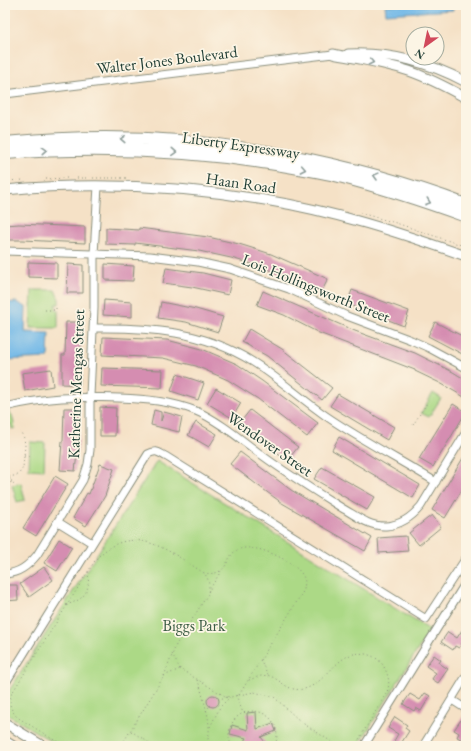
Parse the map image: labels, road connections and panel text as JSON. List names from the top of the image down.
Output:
{
  "streets": {
    "highway": ["Liberty Expressway"],
    "street": [
      "Walter Jones Boulevard",
      "Haan Road",
      "Lois Hollingsworth Street",
      "Katherine Mengas Street",
      "Wendover Street"
    ]
  },
  "crossings": [
    ["Haan Road", "Katherine Mengas Street"],
    ["Lois Hollingsworth Street", "Katherine Mengas Street"],
    ["Katherine Mengas Street", "Wendover Street"]
  ],
  "parks": ["Biggs Park"],
  "north": "bottom left"
}
